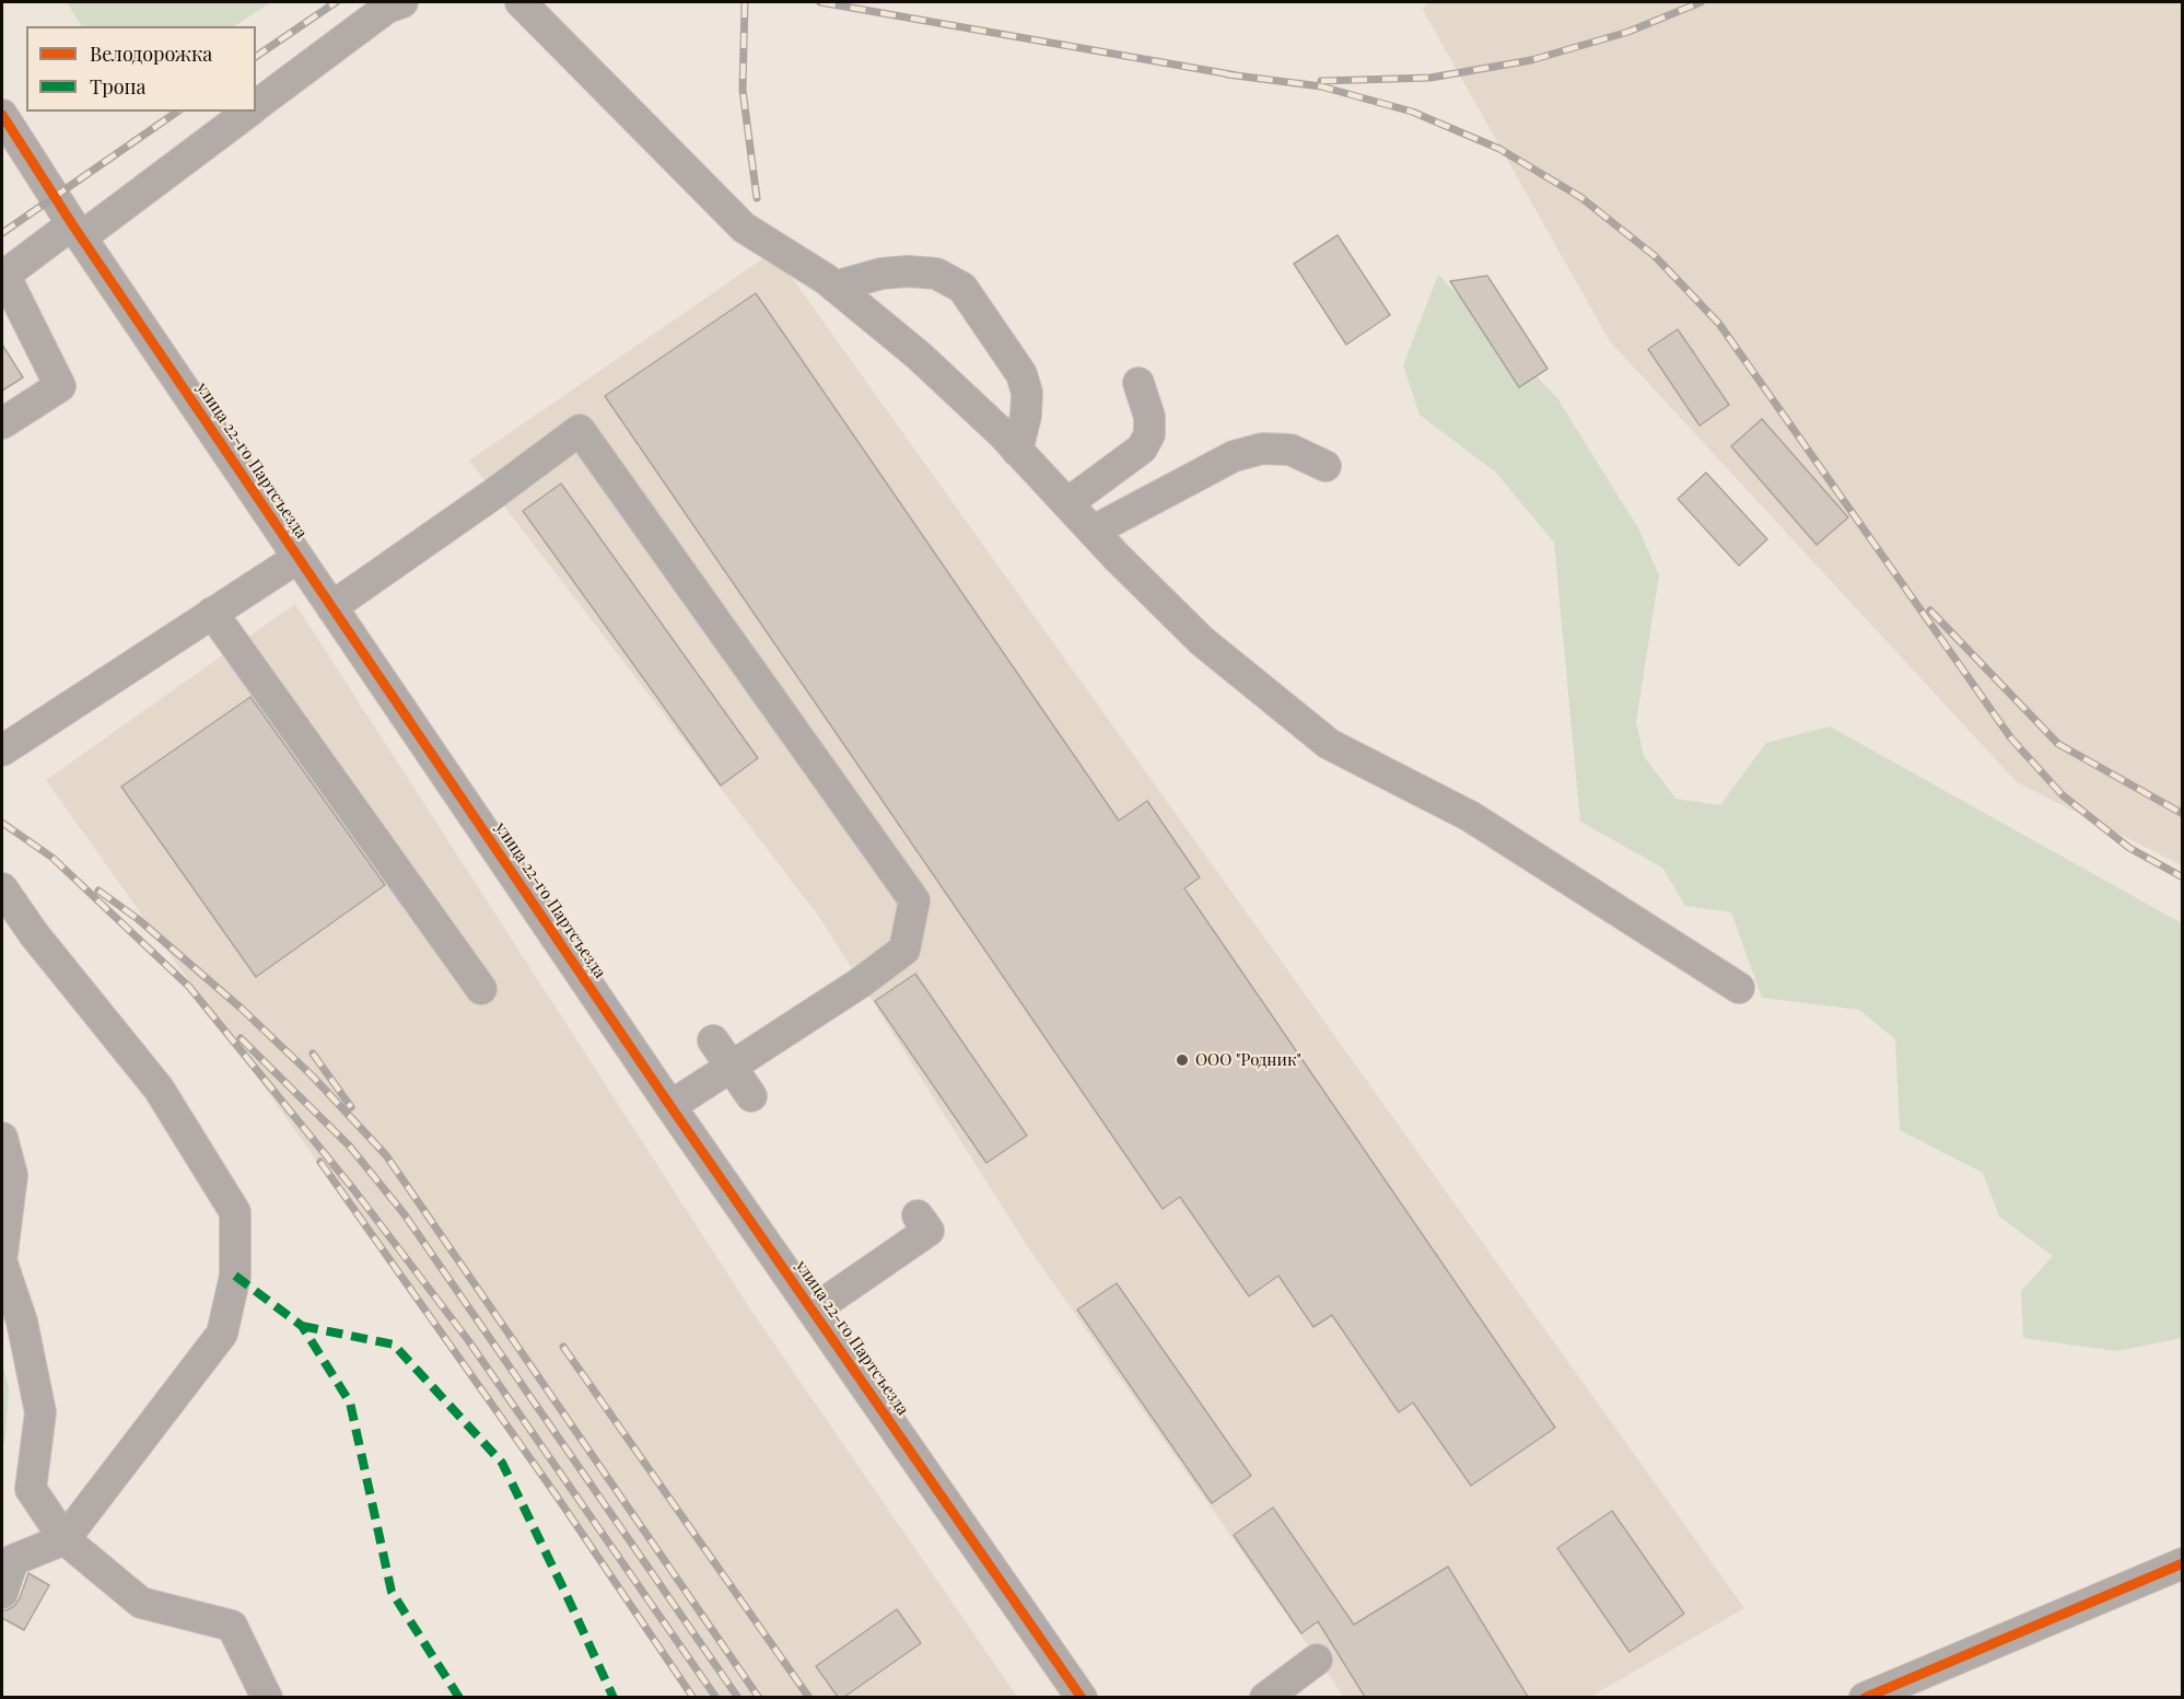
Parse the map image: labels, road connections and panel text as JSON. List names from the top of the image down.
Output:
{
  "streets": {
    "street": ["улица 22-го Партсъезда"]
  },
  "places": ["ООО \"Родник\""],
  "legend": ["Велодорожка", "Тропа"]
}
